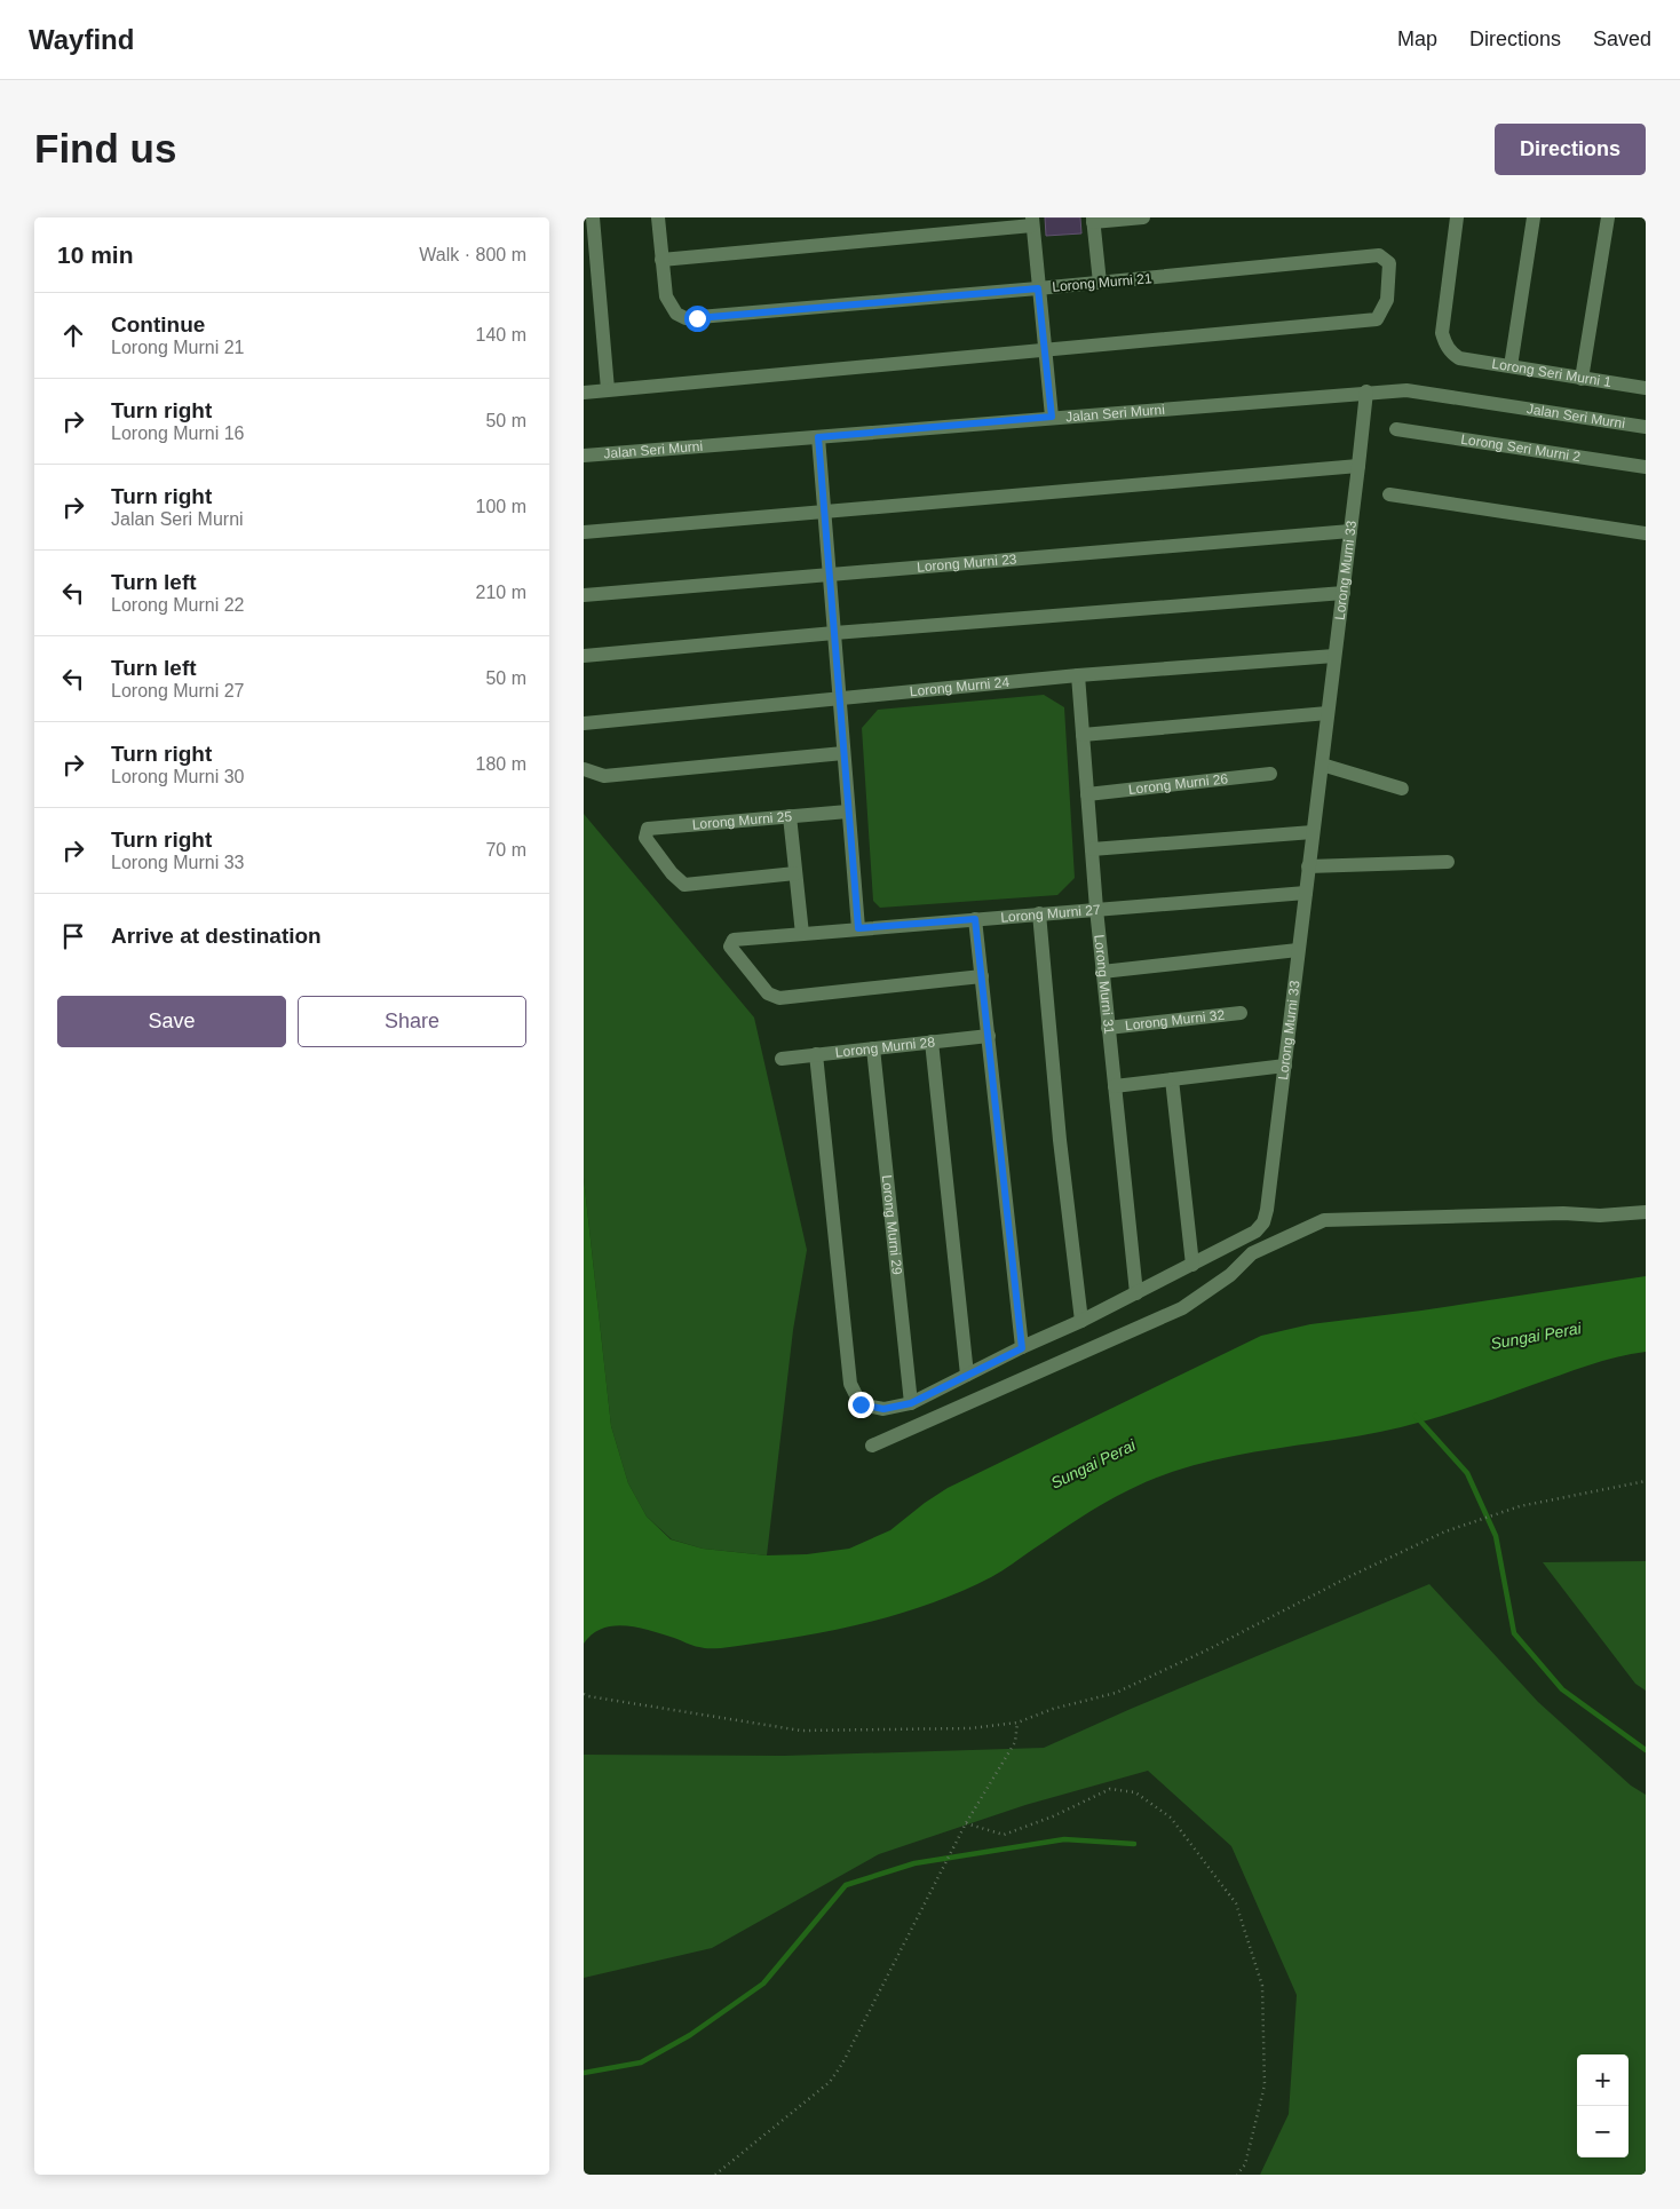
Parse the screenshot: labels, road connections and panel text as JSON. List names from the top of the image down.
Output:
{
  "streets": {
    "street": [
      "Lorong Murni 21",
      "Lorong Seri Murni 1",
      "Jalan Seri Murni",
      "Lorong Seri Murni 2",
      "Lorong Murni 23",
      "Lorong Murni 33",
      "Lorong Murni 24",
      "Lorong Murni 26",
      "Lorong Murni 25",
      "Lorong Murni 27",
      "Lorong Murni 31",
      "Lorong Murni 32",
      "Lorong Murni 28",
      "Lorong Murni 29"
    ]
  },
  "crossings": [
    ["Jalan Seri Murni", "Lorong Murni 33"],
    ["Lorong Murni 23", "Lorong Murni 33"],
    ["Lorong Murni 33", "Lorong Murni 24"],
    ["Lorong Murni 33", "Lorong Murni 27"],
    ["Lorong Murni 33", "Lorong Murni 31"],
    ["Lorong Murni 33", "Lorong Murni 28"],
    ["Lorong Murni 33", "Lorong Murni 29"],
    ["Lorong Murni 24", "Lorong Murni 31"],
    ["Lorong Murni 26", "Lorong Murni 31"],
    ["Lorong Murni 27", "Lorong Murni 31"],
    ["Lorong Murni 31", "Lorong Murni 32"],
    ["Lorong Murni 28", "Lorong Murni 29"]
  ],
  "water": ["Sungai Perai"],
  "page": {
    "header": "Wayfind",
    "nav": ["Map", "Directions", "Saved"],
    "buttons": [
      "Directions",
      ["Save", "Share"]
    ],
    "title": "Find us",
    "heading": ["10 min", "Walk · 800 m"],
    "list": [
      ["Continue", "Lorong Murni 21", "140 m"],
      ["Turn right", "Lorong Murni 16", "50 m"],
      ["Turn right", "Jalan Seri Murni", "100 m"],
      ["Turn left", "Lorong Murni 22", "210 m"],
      ["Turn left", "Lorong Murni 27", "50 m"],
      ["Turn right", "Lorong Murni 30", "180 m"],
      ["Turn right", "Lorong Murni 33", "70 m"],
      "Arrive at destination"
    ],
    "map_buttons": ["+", "−"]
  }
}
